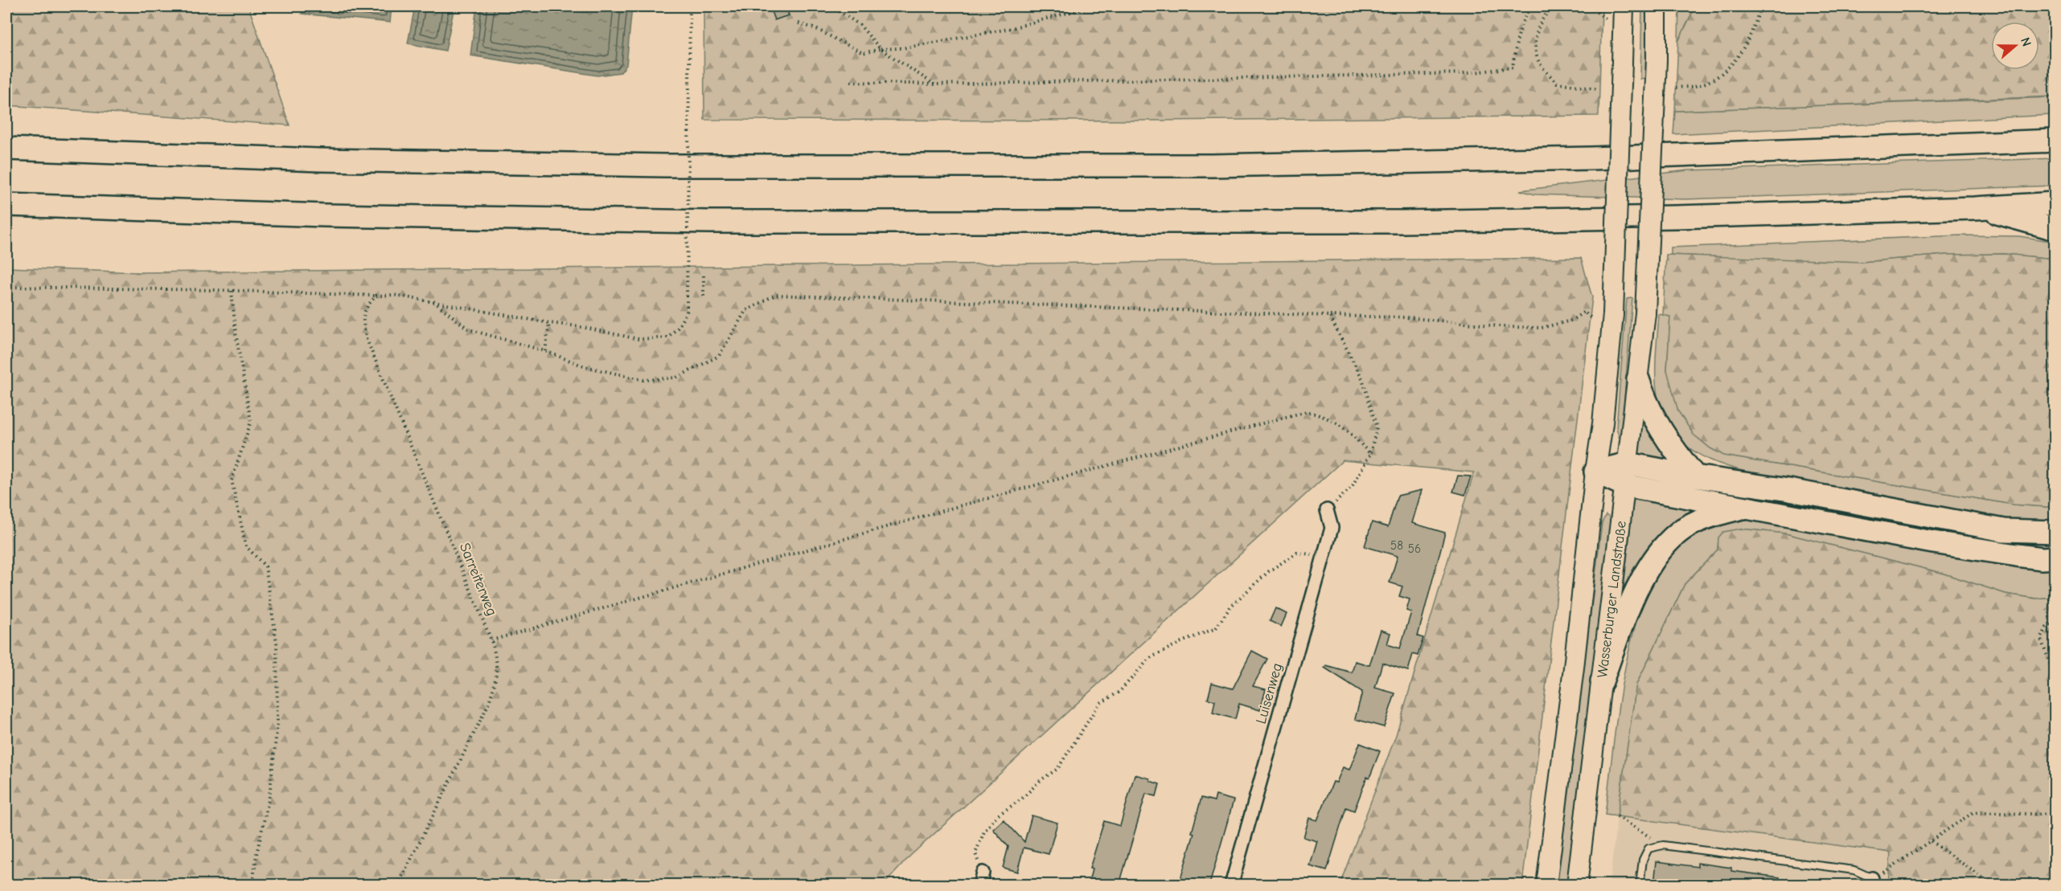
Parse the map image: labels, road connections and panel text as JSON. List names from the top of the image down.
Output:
{
  "streets": {
    "main road": ["Wasserburger Landstraße"],
    "street": ["Luisenweg"],
    "path": ["Sarreiterweg"]
  },
  "house_numbers": ["58", "56"],
  "north": "right"
}
